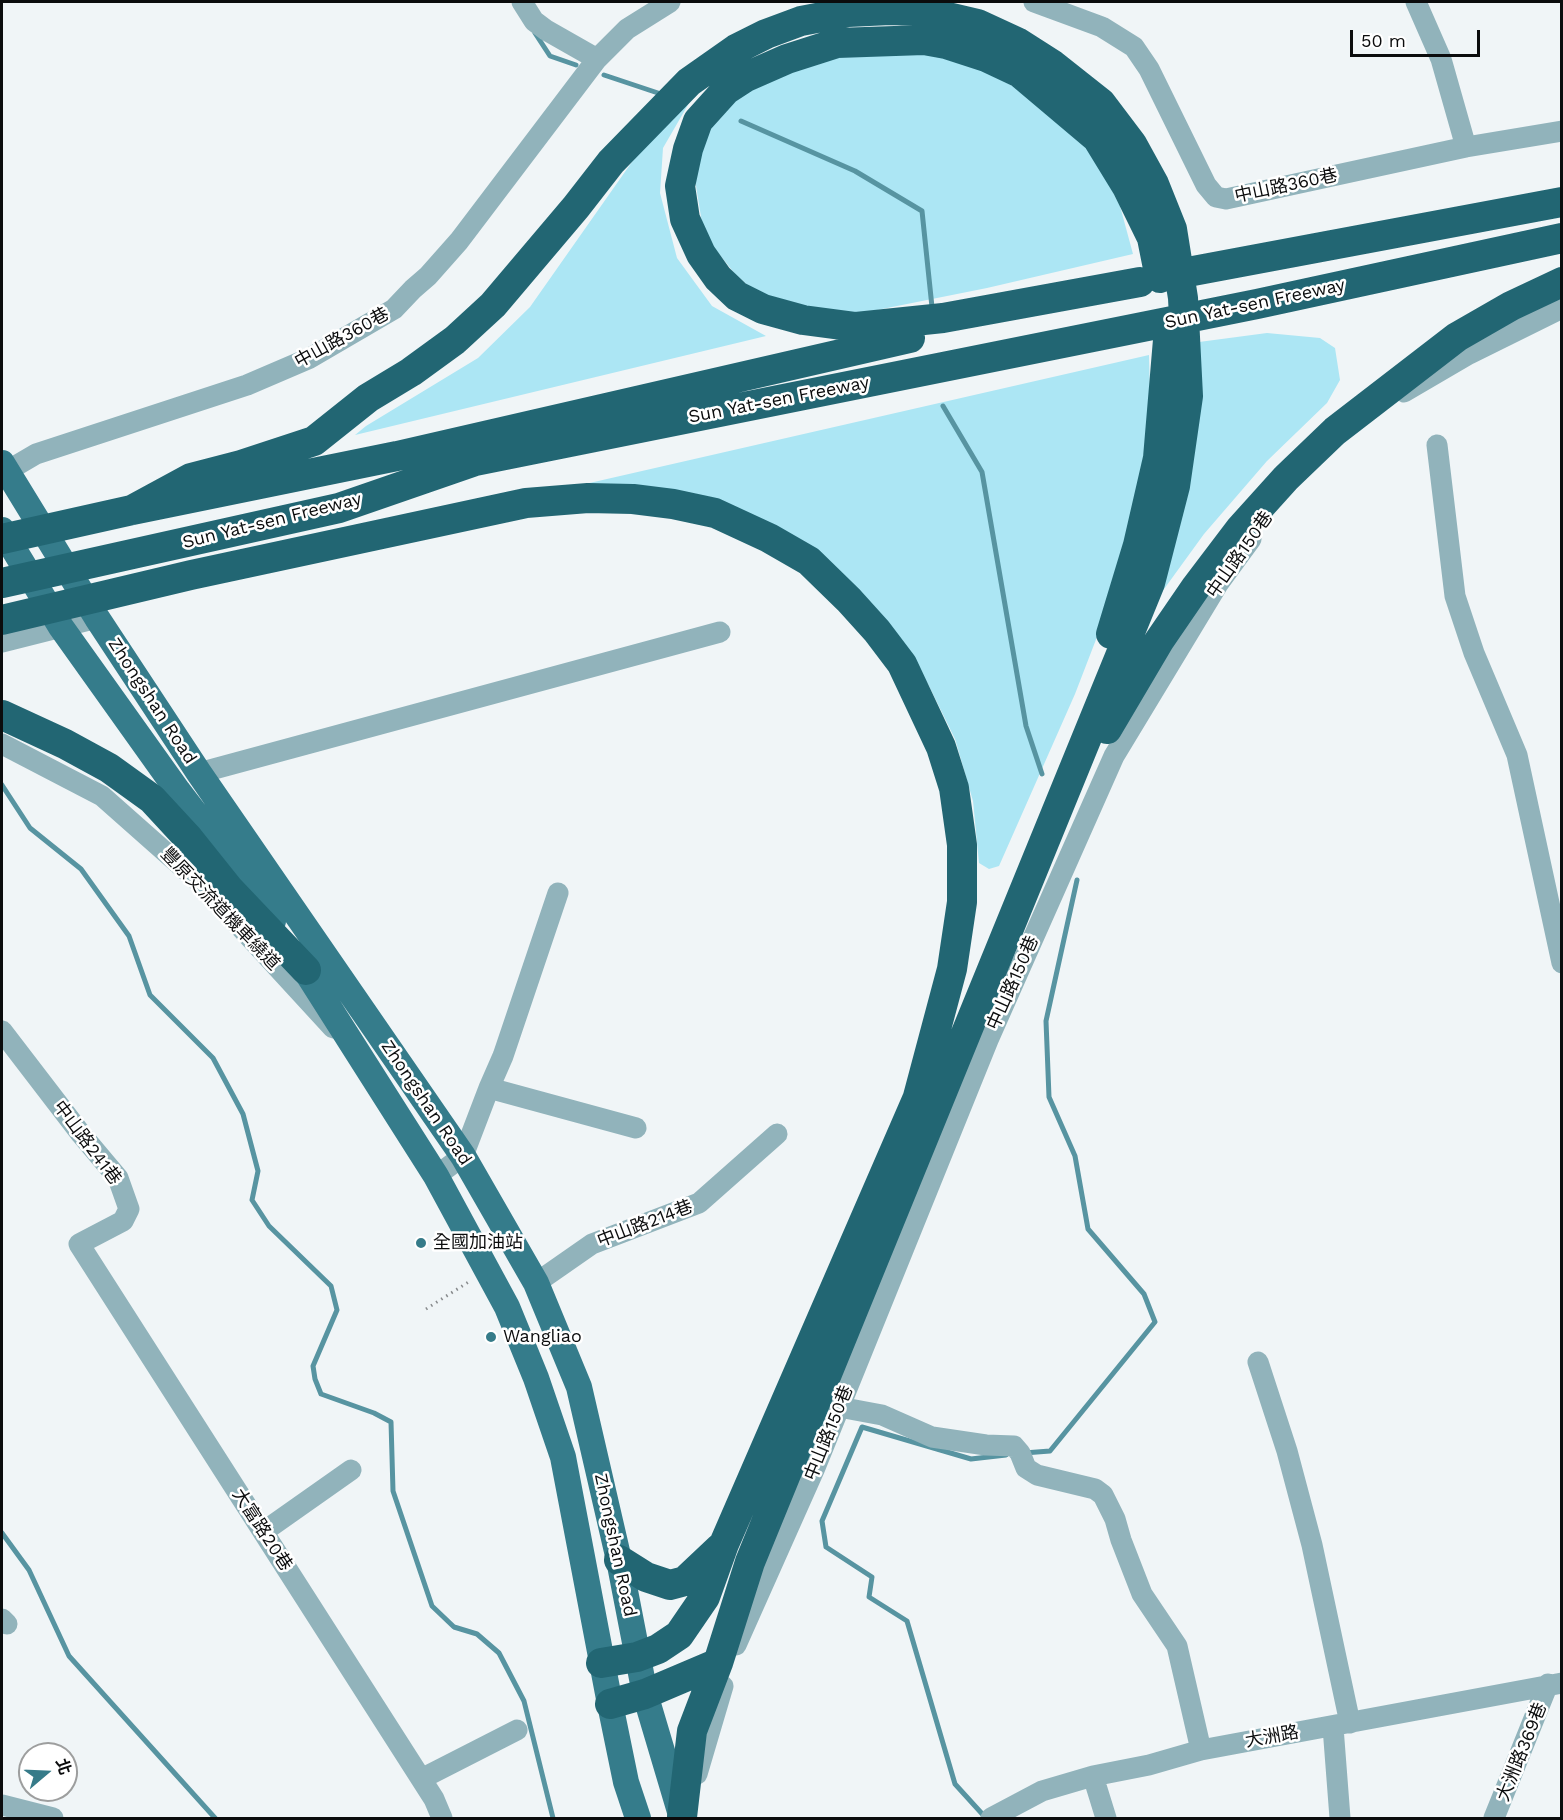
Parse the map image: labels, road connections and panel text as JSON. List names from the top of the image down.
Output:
{
  "streets": {
    "highway": ["Sun Yat-sen Freeway"],
    "main road": ["Zhongshan Road"],
    "street": [
      "中山路360巷",
      "中山路150巷",
      "豐原交流道機車繞道",
      "中山路241巷",
      "中山路214巷",
      "大富路20巷",
      "大洲路",
      "大洲路369巷"
    ]
  },
  "crossings": [
    ["中山路360巷", "Zhongshan Road"],
    ["中山路150巷", "Zhongshan Road"],
    ["Zhongshan Road", "豐原交流道機車繞道"],
    ["Zhongshan Road", "中山路214巷"],
    ["中山路241巷", "大富路20巷"],
    ["大洲路", "大洲路369巷"]
  ],
  "places": ["全國加油站", "Wangliao"],
  "scale_bar": "50 m",
  "north": "right"
}
